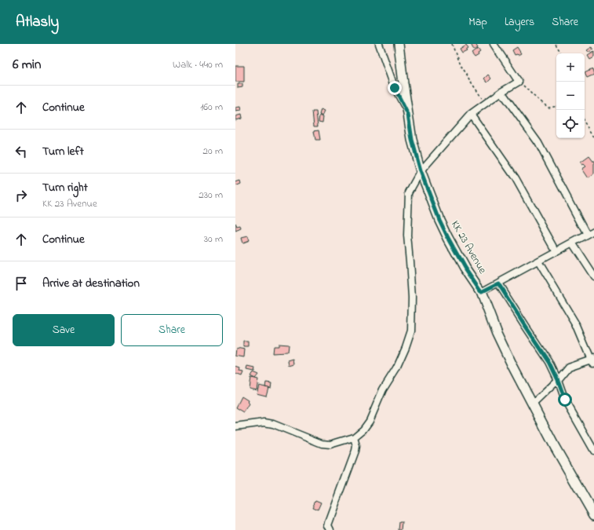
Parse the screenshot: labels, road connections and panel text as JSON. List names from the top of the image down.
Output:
{
  "streets": {
    "main road": ["KK 23 Avenue"]
  },
  "page": {
    "header": "Atlasly",
    "nav": ["Map", "Layers", "Share"],
    "heading": ["6 min", "Walk · 440 m"],
    "map_buttons": ["+", "−"],
    "list": [
      ["Continue", "160 m"],
      ["Turn left", "20 m"],
      ["Turn right", "KK 23 Avenue", "230 m"],
      ["Continue", "30 m"],
      "Arrive at destination"
    ],
    "buttons": ["Save", "Share"]
  }
}
